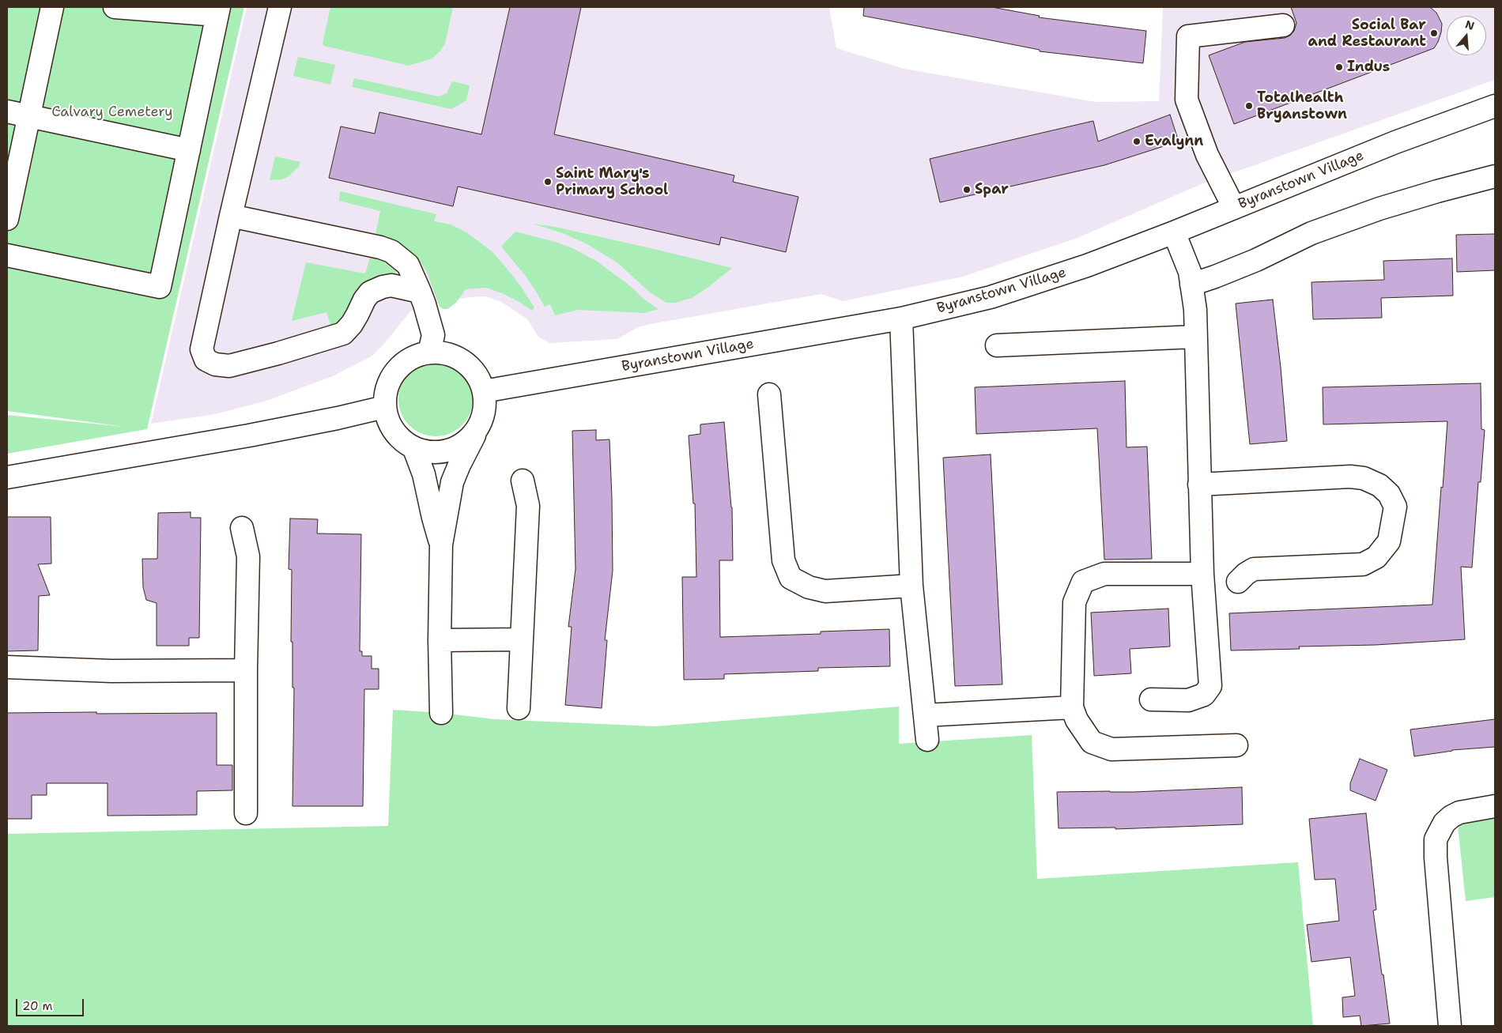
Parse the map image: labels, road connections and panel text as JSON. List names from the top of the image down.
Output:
{
  "streets": {
    "street": ["Byranstown Village"]
  },
  "parks": ["Calvary Cemetery"],
  "places": [
    "Social Bar and Restaurant",
    "Indus",
    "Totalhealth Bryanstown",
    "Evalynn",
    "Saint Mary's Primary School",
    "Spar"
  ],
  "scale_bar": "20 m",
  "north": "top"
}
